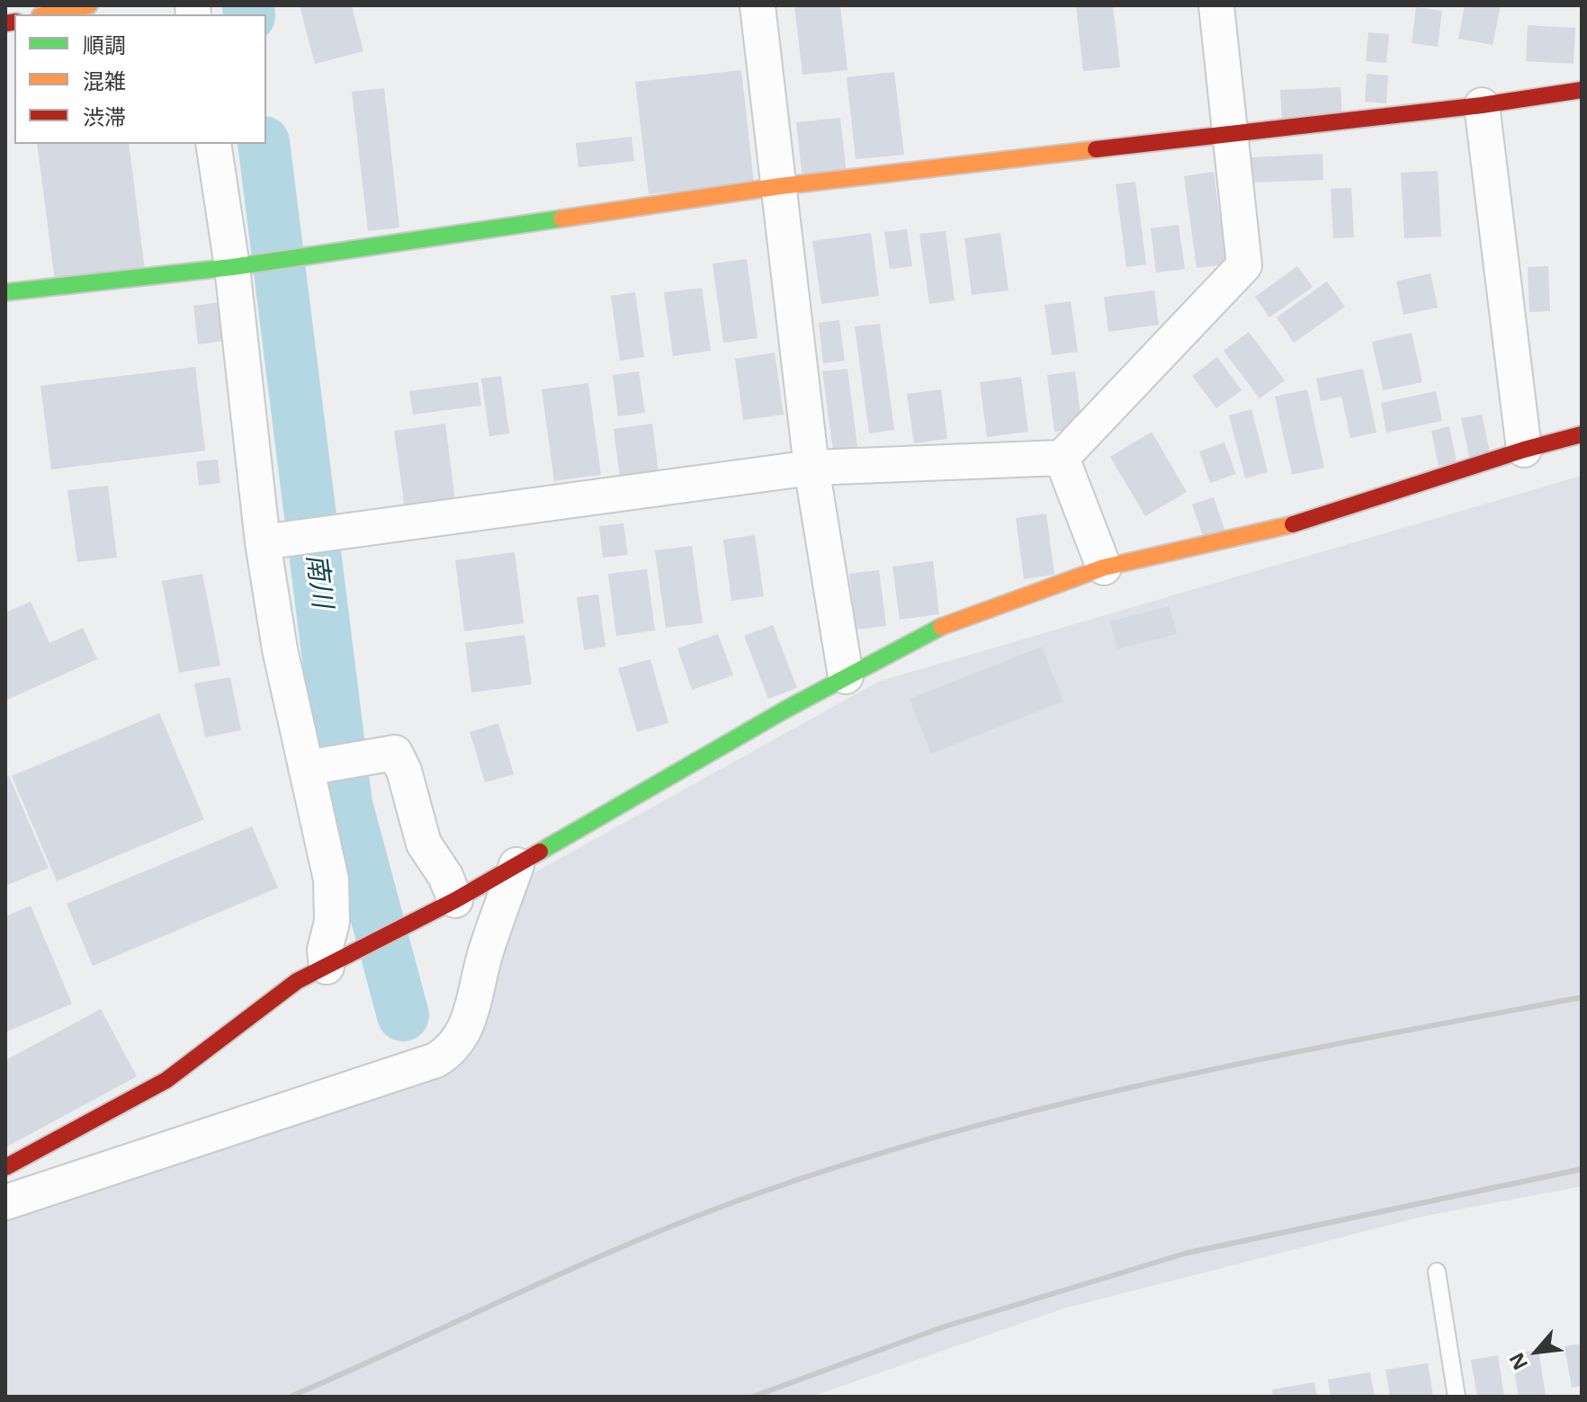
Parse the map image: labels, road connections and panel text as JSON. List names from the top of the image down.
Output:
{
  "water": ["南川"],
  "legend": ["順調", "混雑", "渋滞"],
  "north": "bottom left"
}
